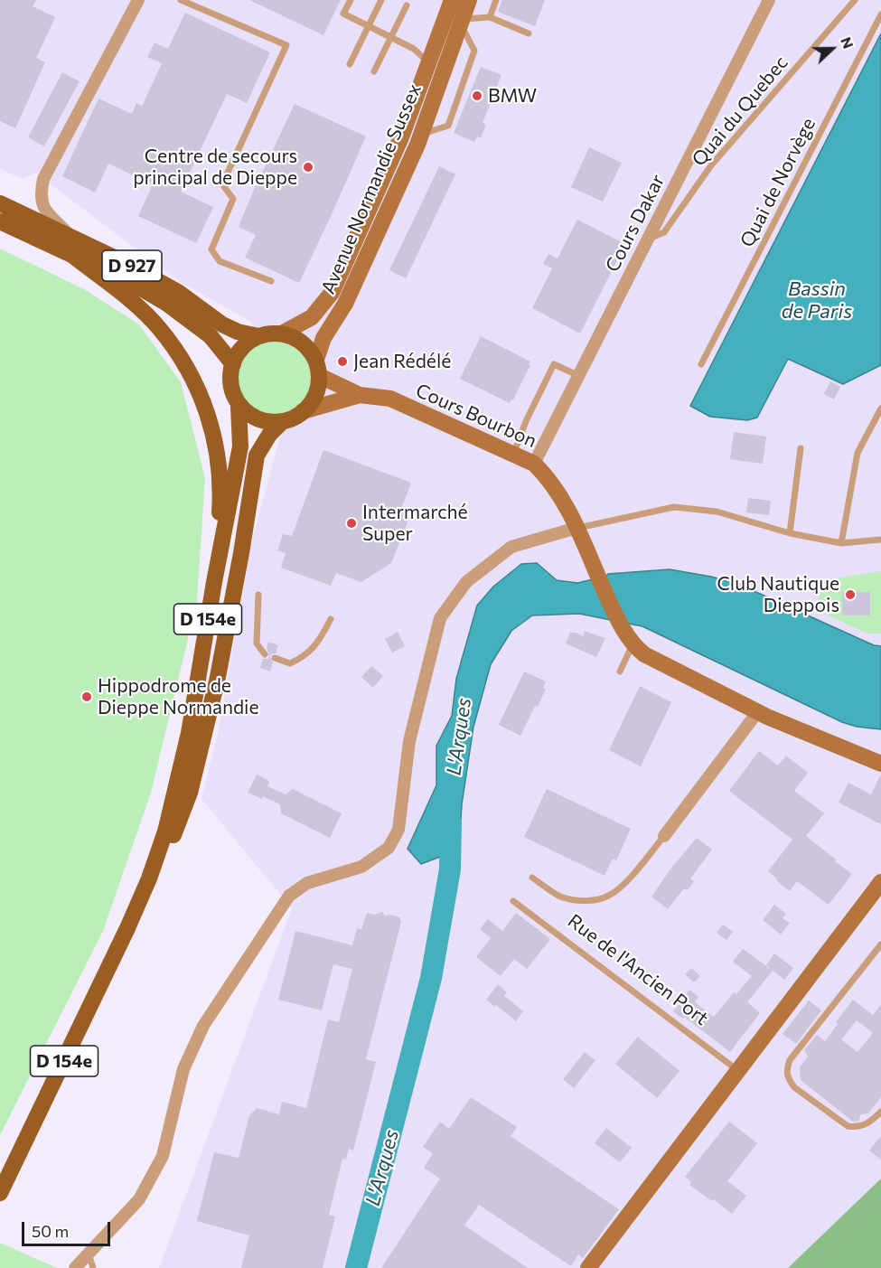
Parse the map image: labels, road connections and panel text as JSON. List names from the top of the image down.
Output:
{
  "streets": {
    "main road": [
      "Avenue Normandie Sussex",
      "D 927",
      "Cours Bourbon",
      "D 154e"
    ],
    "street": ["Cours Dakar"],
    "lane": ["Quai du Quebec", "Quai de Norvège", "Rue de l'Ancien Port"]
  },
  "crossings": [
    ["Quai du Quebec", "Cours Dakar"],
    ["Avenue Normandie Sussex", "D 927"],
    ["Avenue Normandie Sussex", "Cours Bourbon"],
    ["Avenue Normandie Sussex", "D 154e"],
    ["Cours Dakar", "Cours Bourbon"],
    ["D 927", "Cours Bourbon"],
    ["D 927", "D 154e"],
    ["Cours Bourbon", "D 154e"]
  ],
  "water": ["Bassin de Paris", "L'Arques"],
  "places": [
    "BMW",
    "Centre de secours principal de Dieppe",
    "Jean Rédélé",
    "Intermarché Super",
    "Club Nautique Dieppois",
    "Hippodrome de Dieppe Normandie"
  ],
  "scale_bar": "50 m",
  "north": "right"
}
